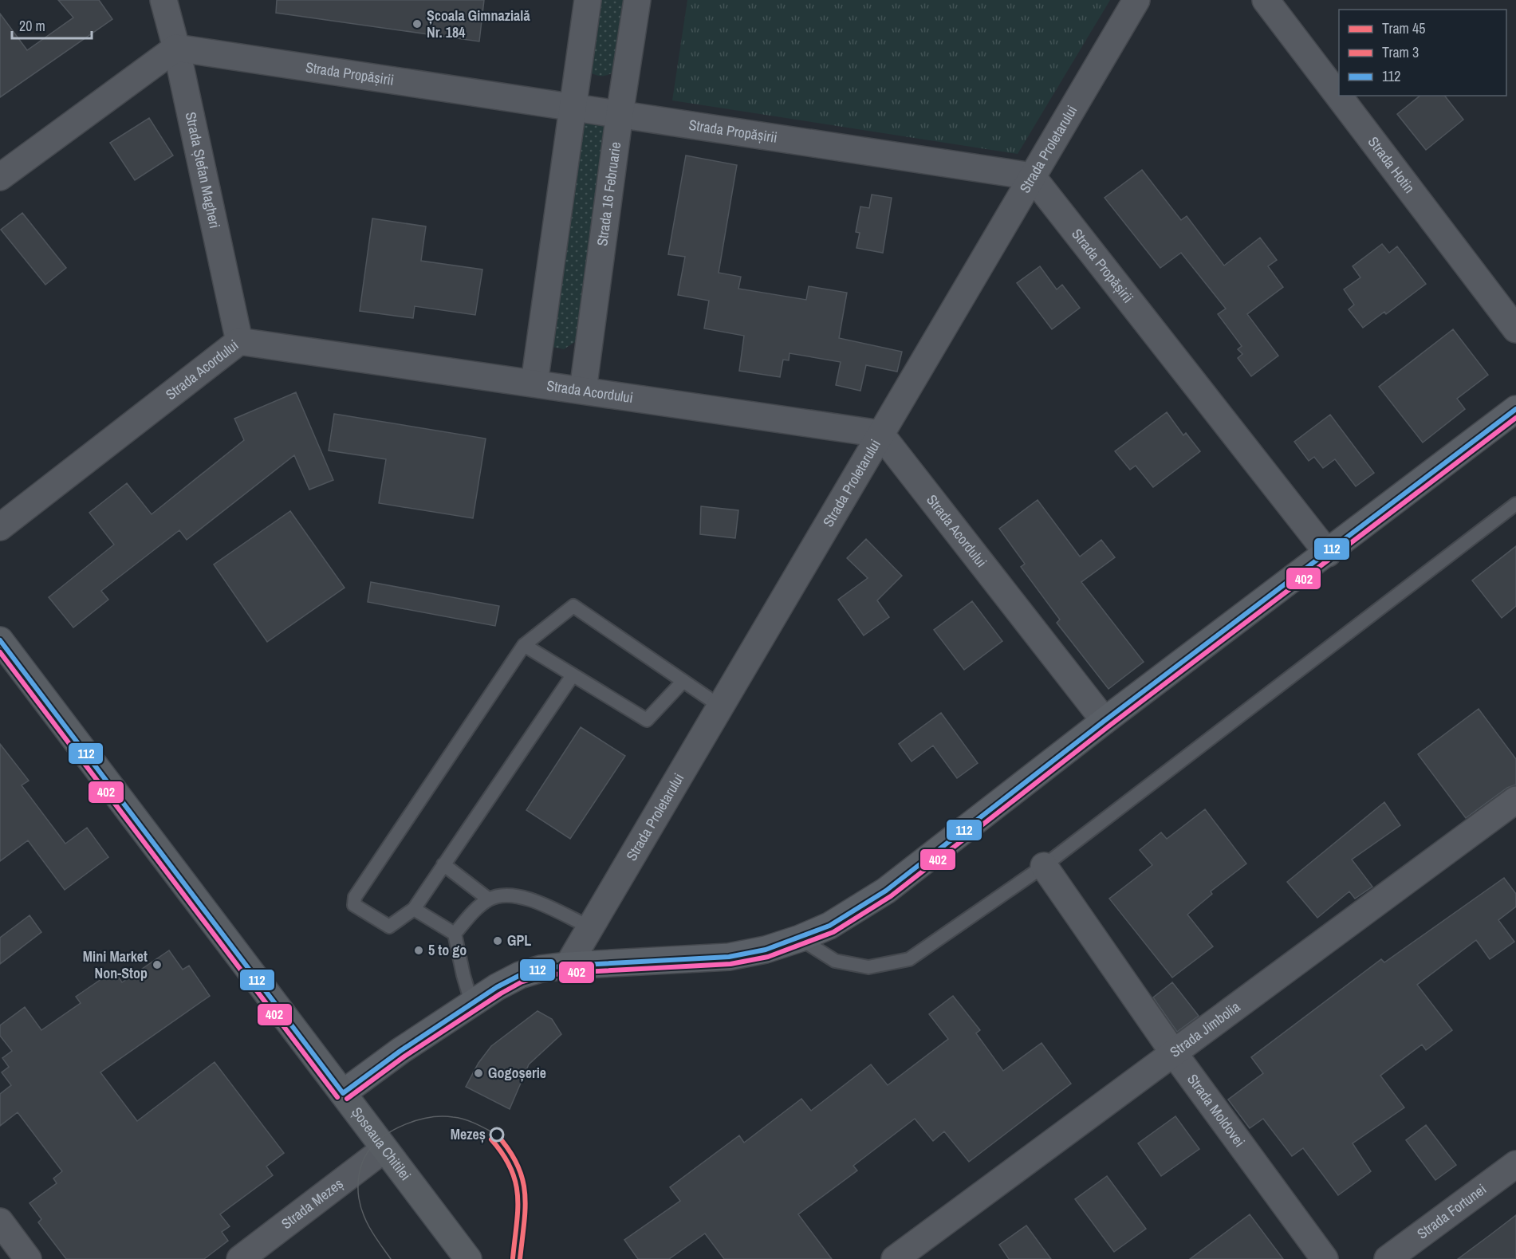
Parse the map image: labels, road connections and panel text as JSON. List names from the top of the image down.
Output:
{
  "streets": {
    "main road": ["Șoseaua Chitilei"],
    "street": [
      "Strada Propășirii",
      "Strada Proletarului",
      "Strada Hotin",
      "Strada Ștefan Magheri",
      "Strada 16 Februarie",
      "Strada Acordului",
      "Strada Jimbolia",
      "Strada Moldovei",
      "Strada Mezeș",
      "Strada Fortunei"
    ]
  },
  "crossings": [
    ["Strada Propășirii", "Strada Proletarului"],
    ["Strada Propășirii", "Strada Ștefan Magheri"],
    ["Strada Propășirii", "Strada 16 Februarie"],
    ["Strada Proletarului", "Strada Acordului"],
    ["Strada Ștefan Magheri", "Strada Acordului"],
    ["Strada 16 Februarie", "Strada Acordului"],
    ["Strada Jimbolia", "Strada Moldovei"],
    ["Șoseaua Chitilei", "Strada Mezeș"]
  ],
  "places": [
    "Școala Gimnazială Nr. 184",
    "GPL",
    "5 to go",
    "Mini Market Non-Stop",
    "Gogoșerie",
    "Mezeș"
  ],
  "lines": [
    "transit line 112",
    "transit line 402",
    "tram line 45",
    "tram line 3"
  ],
  "legend": ["Tram 45", "Tram 3", "112"],
  "scale_bar": "20 m"
}
